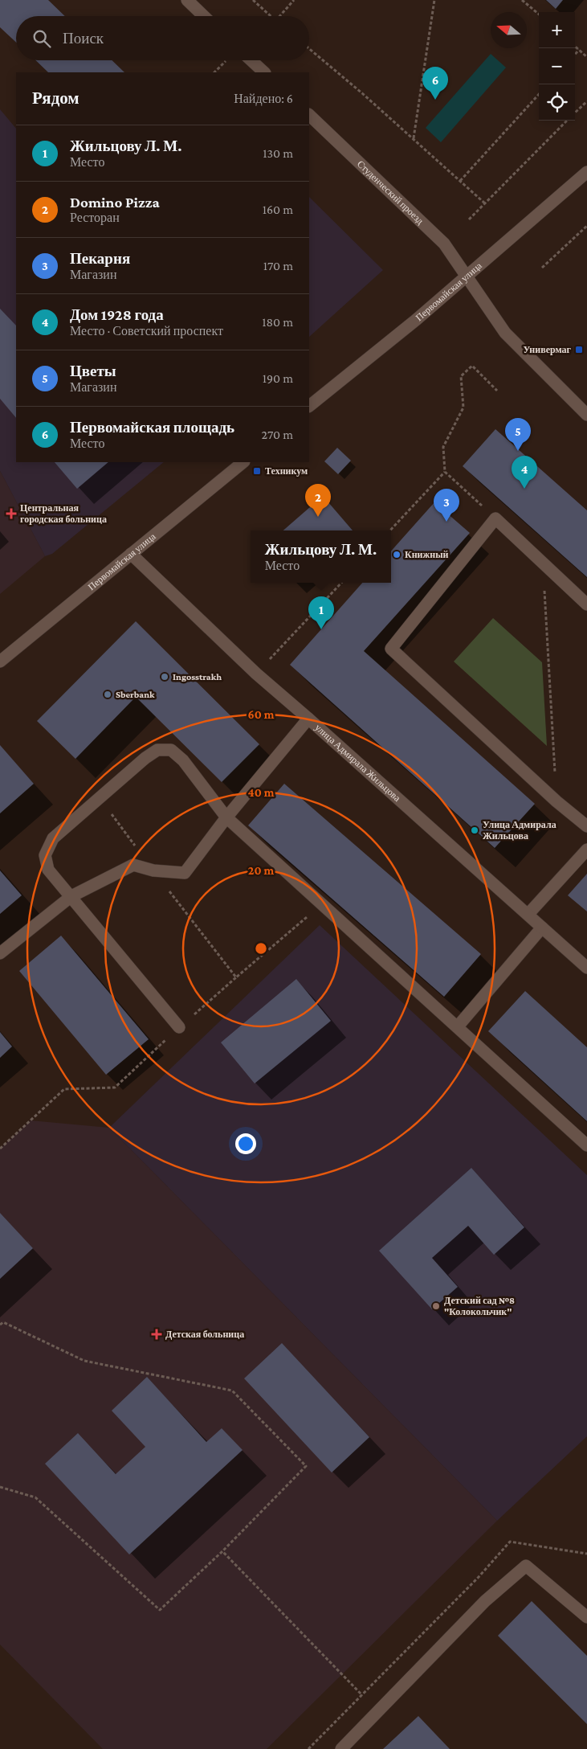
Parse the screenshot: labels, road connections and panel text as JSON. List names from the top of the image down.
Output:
{
  "streets": {
    "street": ["Студенческий проезд", "Первомайская улица", "улица Адмирала Жильцова"]
  },
  "crossings": [
    ["Студенческий проезд", "Первомайская улица"],
    ["Первомайская улица", "улица Адмирала Жильцова"]
  ],
  "places": {
    "transit": ["Универмаг", "Техникум"],
    "health": ["Центральная городская больница", "Детская больница"],
    "other": [
      "Книжный",
      "Ingosstrakh",
      "Sberbank",
      "Улица Адмирала Жильцова",
      "Детский сад №8 \"Колокольчик\""
    ]
  },
  "north": "left",
  "page": {
    "map_buttons": ["+", "−"],
    "search": "Поиск",
    "pins": [
      "6",
      "5",
      "4",
      "2",
      "3",
      "1"
    ],
    "heading": ["Рядом", "Найдено: 6"],
    "list": [
      {
        "mark": "1",
        "name": "Жильцову Л. М.",
        "note": "Место",
        "value": "130 m"
      },
      {
        "mark": "2",
        "name": "Domino Pizza",
        "note": "Ресторан",
        "value": "160 m"
      },
      {
        "mark": "3",
        "name": "Пекарня",
        "note": "Магазин",
        "value": "170 m"
      },
      {
        "mark": "4",
        "name": "Дом 1928 года",
        "note": "Место · Советский проспект",
        "value": "180 m"
      },
      {
        "mark": "5",
        "name": "Цветы",
        "note": "Магазин",
        "value": "190 m"
      },
      {
        "mark": "6",
        "name": "Первомайская площадь",
        "note": "Место",
        "value": "270 m"
      }
    ],
    "popup": ["Жильцову Л. М.", "Место"]
  },
  "rings": ["60 m", "40 m", "20 m"]
}
